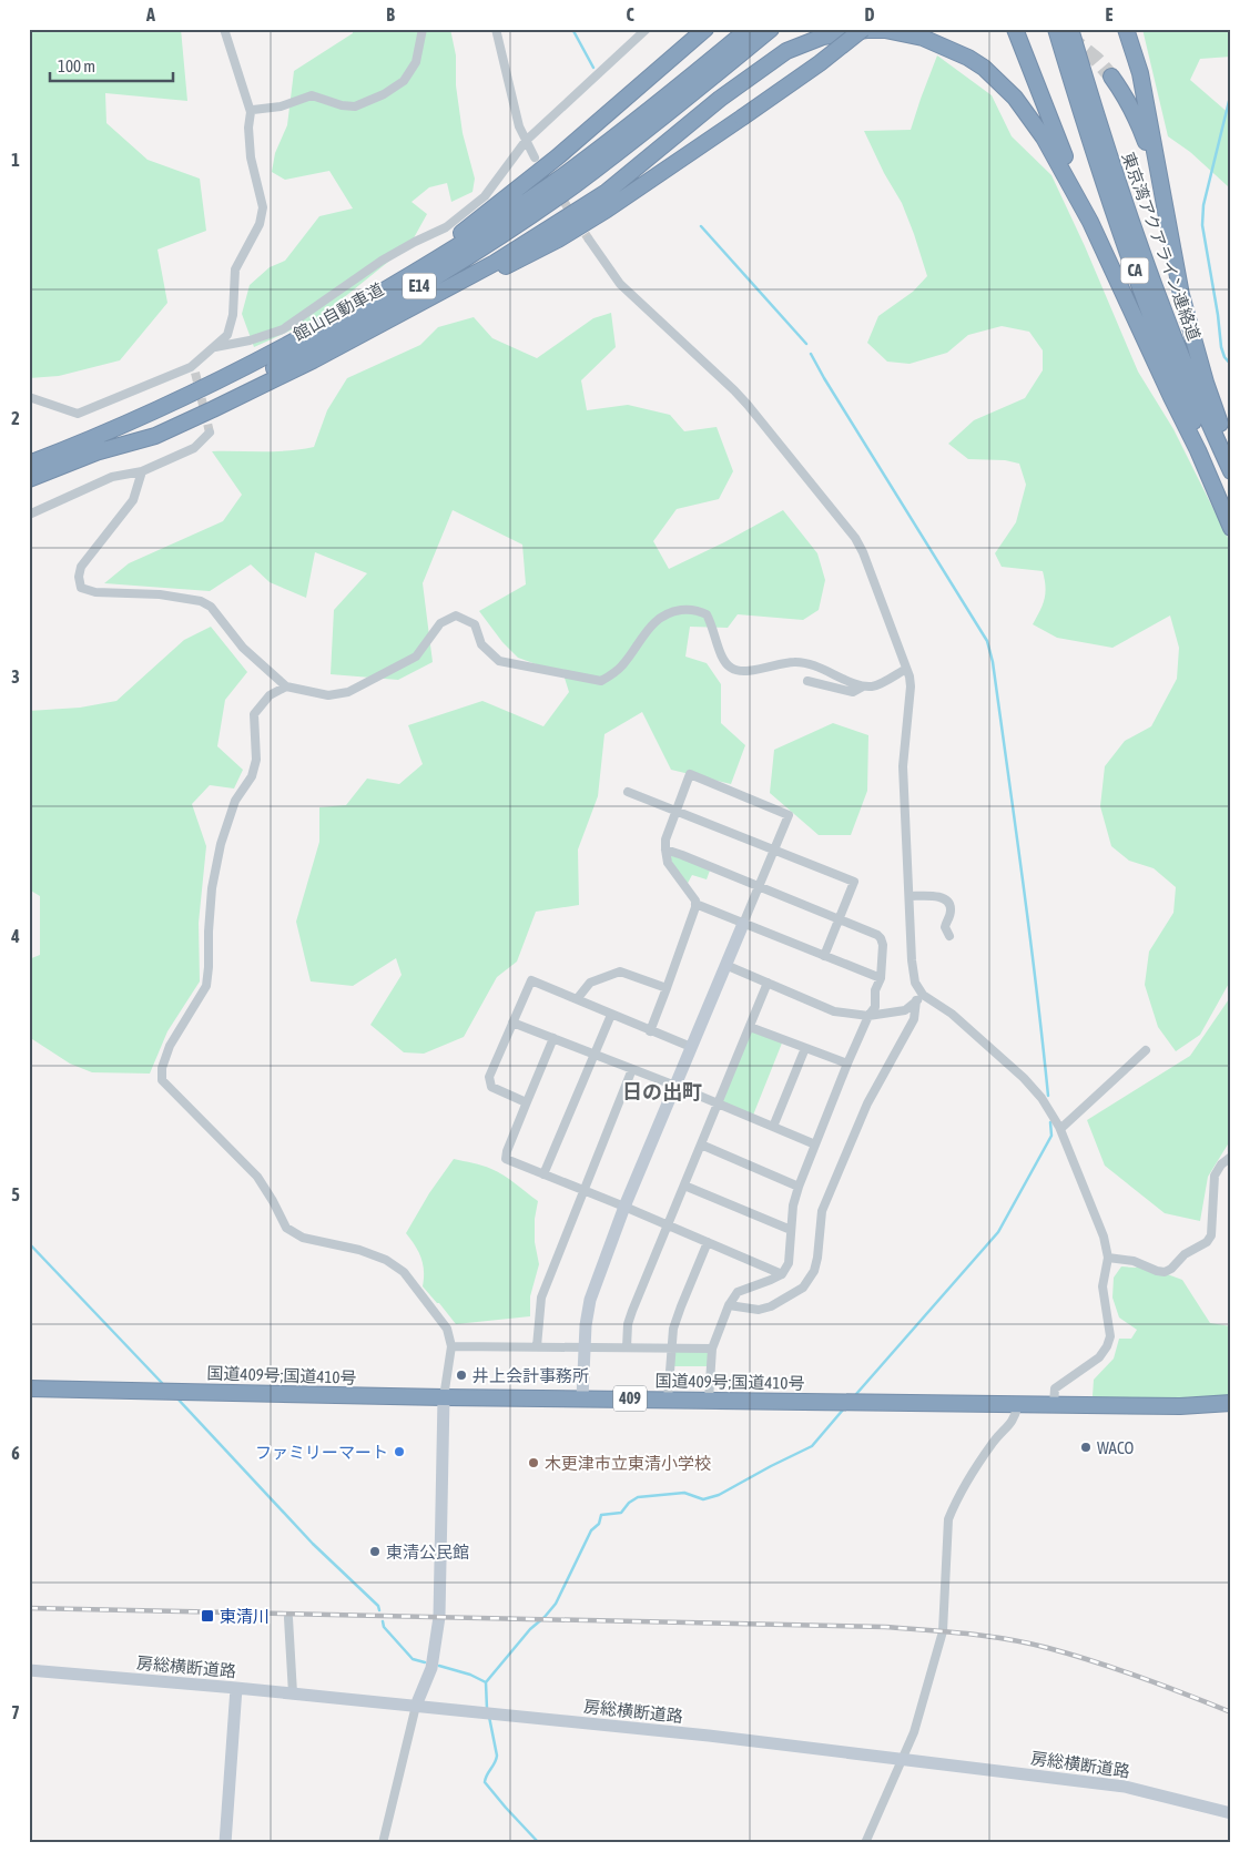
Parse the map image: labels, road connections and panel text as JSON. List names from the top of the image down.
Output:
{
  "streets": {
    "highway": [
      "東京湾アクアライン連絡道",
      "CA",
      "E14",
      "館山自動車道",
      "国道409号;国道410号",
      "409"
    ],
    "street": ["房総横断道路"]
  },
  "districts": ["日の出町"],
  "places": {
    "other": [
      "井上会計事務所",
      "WACO",
      "ファミリーマート",
      "木更津市立東清小学校",
      "東清公民館"
    ],
    "transit": ["東清川"]
  },
  "scale_bar": "100 m",
  "grid": {
    "columns": [
      "A",
      "B",
      "C",
      "D",
      "E"
    ],
    "rows": [
      "1",
      "2",
      "3",
      "4",
      "5",
      "6",
      "7"
    ]
  }
}
